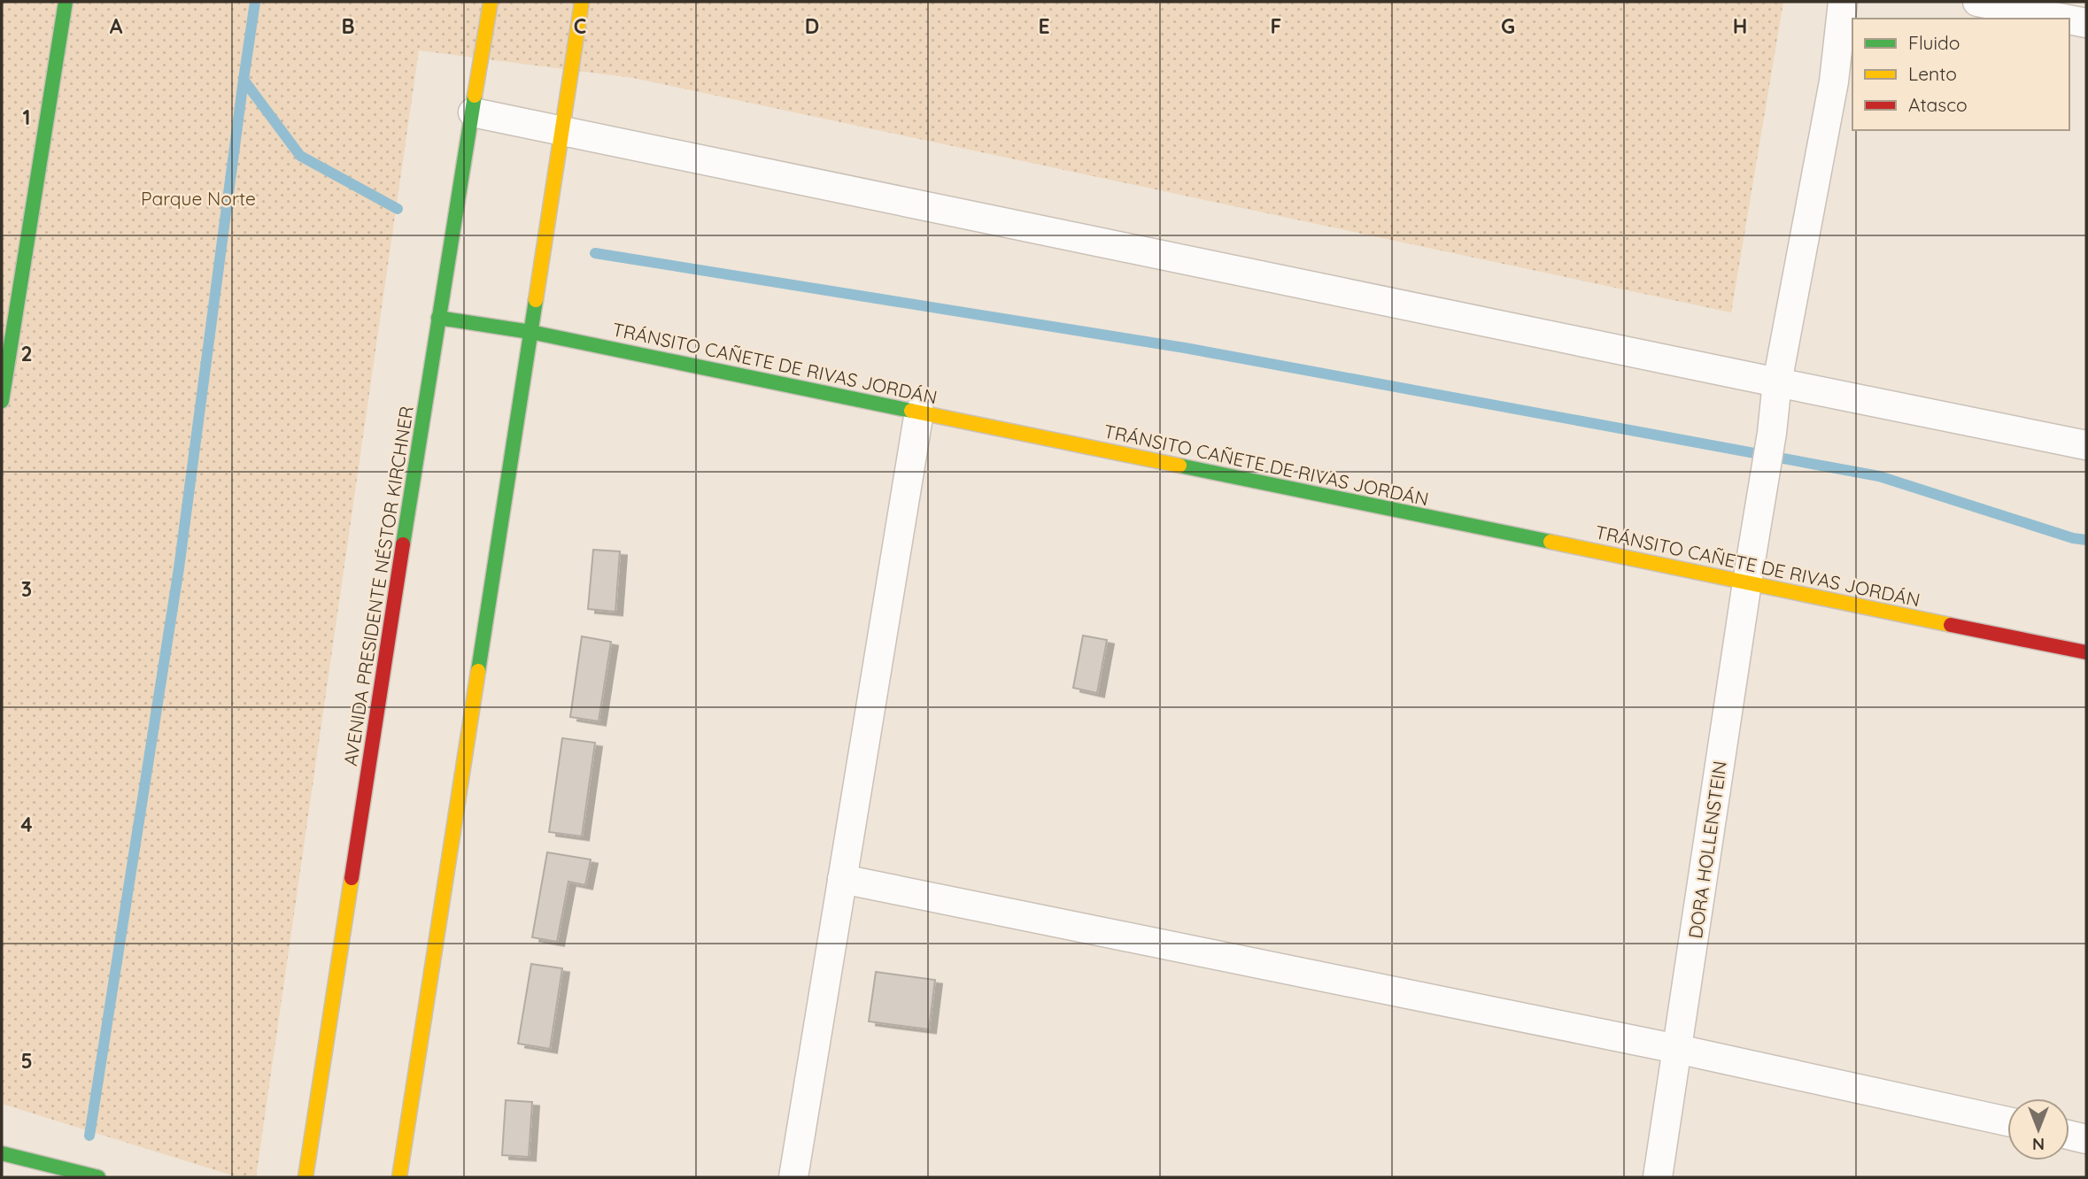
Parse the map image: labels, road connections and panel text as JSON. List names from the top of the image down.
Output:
{
  "streets": {
    "main road": ["TRÁNSITO CAÑETE DE RIVAS JORDÁN", "AVENIDA PRESIDENTE NÉSTOR KIRCHNER"],
    "street": ["DORA HOLLENSTEIN"]
  },
  "crossings": [
    ["TRÁNSITO CAÑETE DE RIVAS JORDÁN", "AVENIDA PRESIDENTE NÉSTOR KIRCHNER"],
    ["TRÁNSITO CAÑETE DE RIVAS JORDÁN", "DORA HOLLENSTEIN"]
  ],
  "parks": ["Parque Norte"],
  "legend": ["Fluido", "Lento", "Atasco"],
  "north": "bottom",
  "grid": {
    "columns": [
      "A",
      "B",
      "C",
      "D",
      "E",
      "F",
      "G",
      "H"
    ],
    "rows": [
      "1",
      "2",
      "3",
      "4",
      "5"
    ]
  }
}
